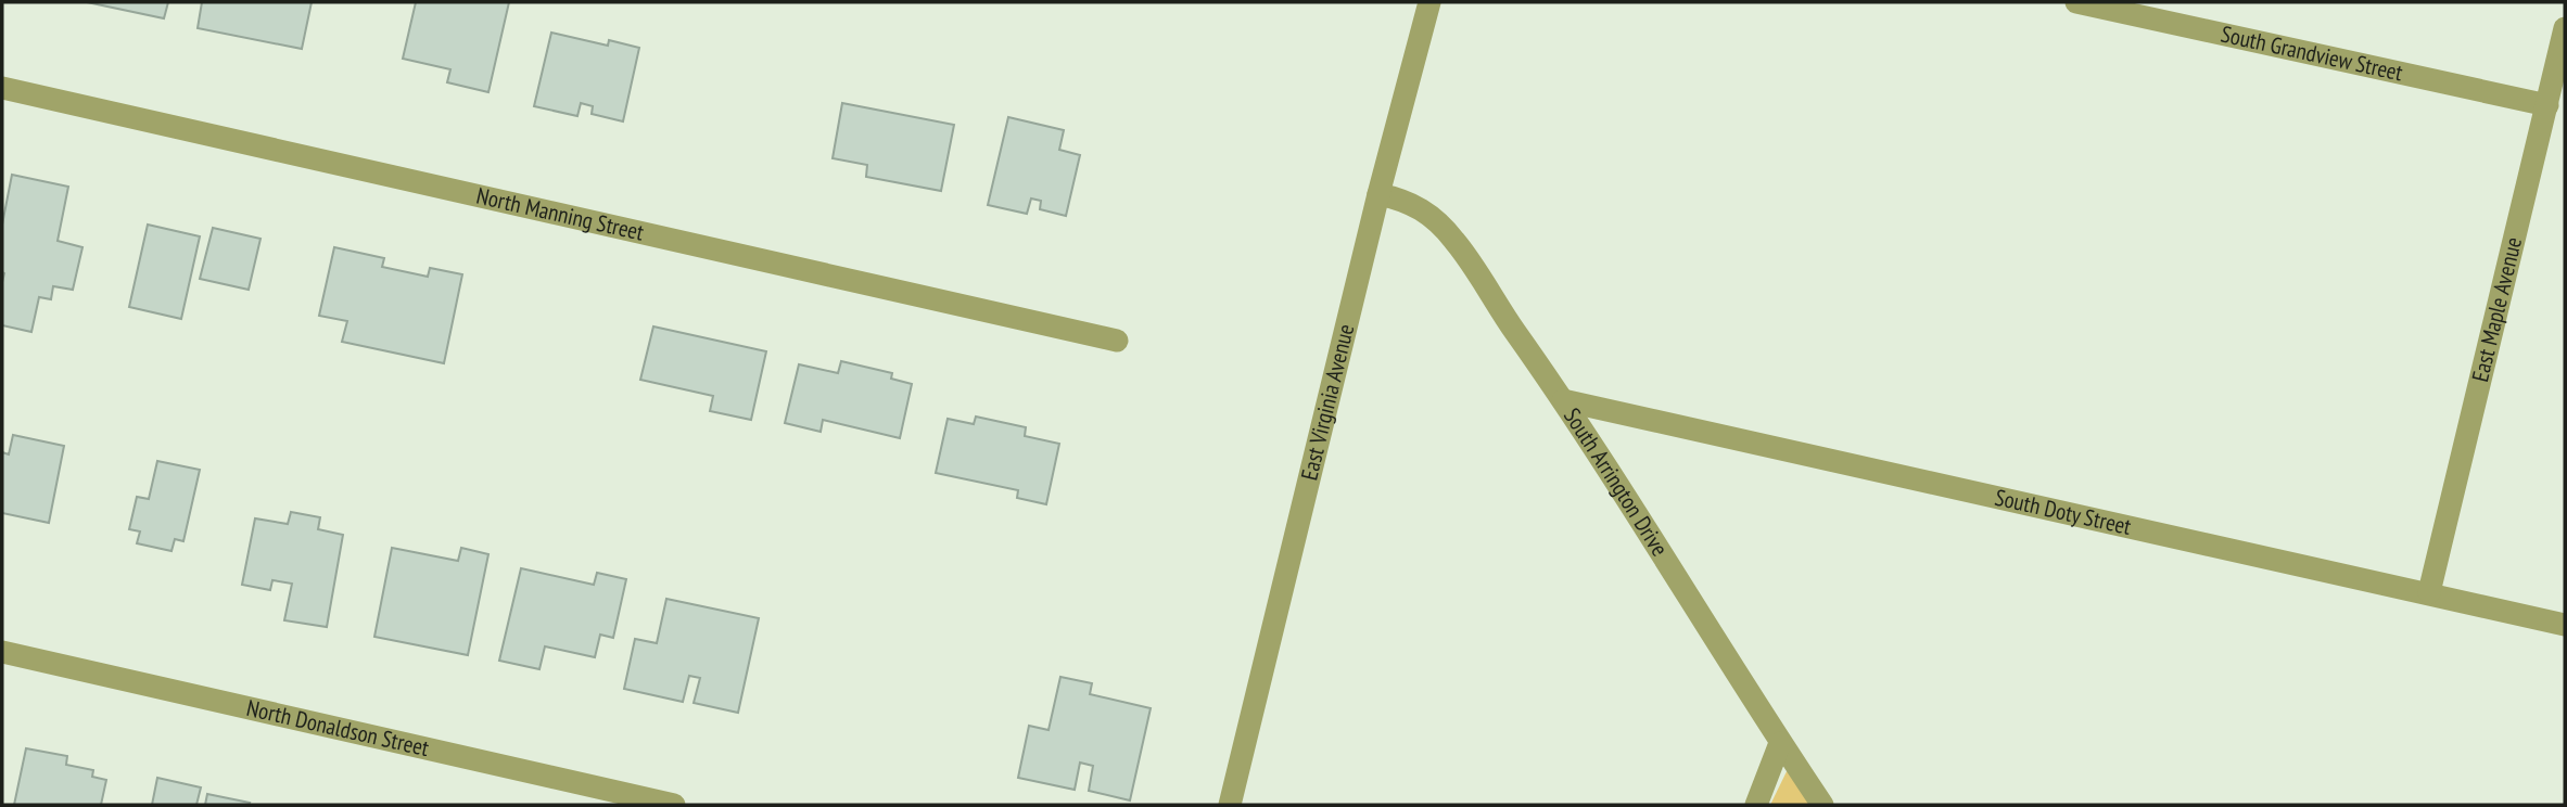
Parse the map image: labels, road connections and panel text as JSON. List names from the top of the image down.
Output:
{
  "streets": {
    "street": [
      "South Grandview Street",
      "North Manning Street",
      "East Maple Avenue",
      "East Virginia Avenue",
      "South Arrington Drive",
      "South Doty Street",
      "North Donaldson Street"
    ]
  },
  "crossings": [
    ["South Grandview Street", "East Maple Avenue"],
    ["East Maple Avenue", "South Doty Street"],
    ["East Virginia Avenue", "South Arrington Drive"],
    ["South Arrington Drive", "South Doty Street"]
  ]
}
